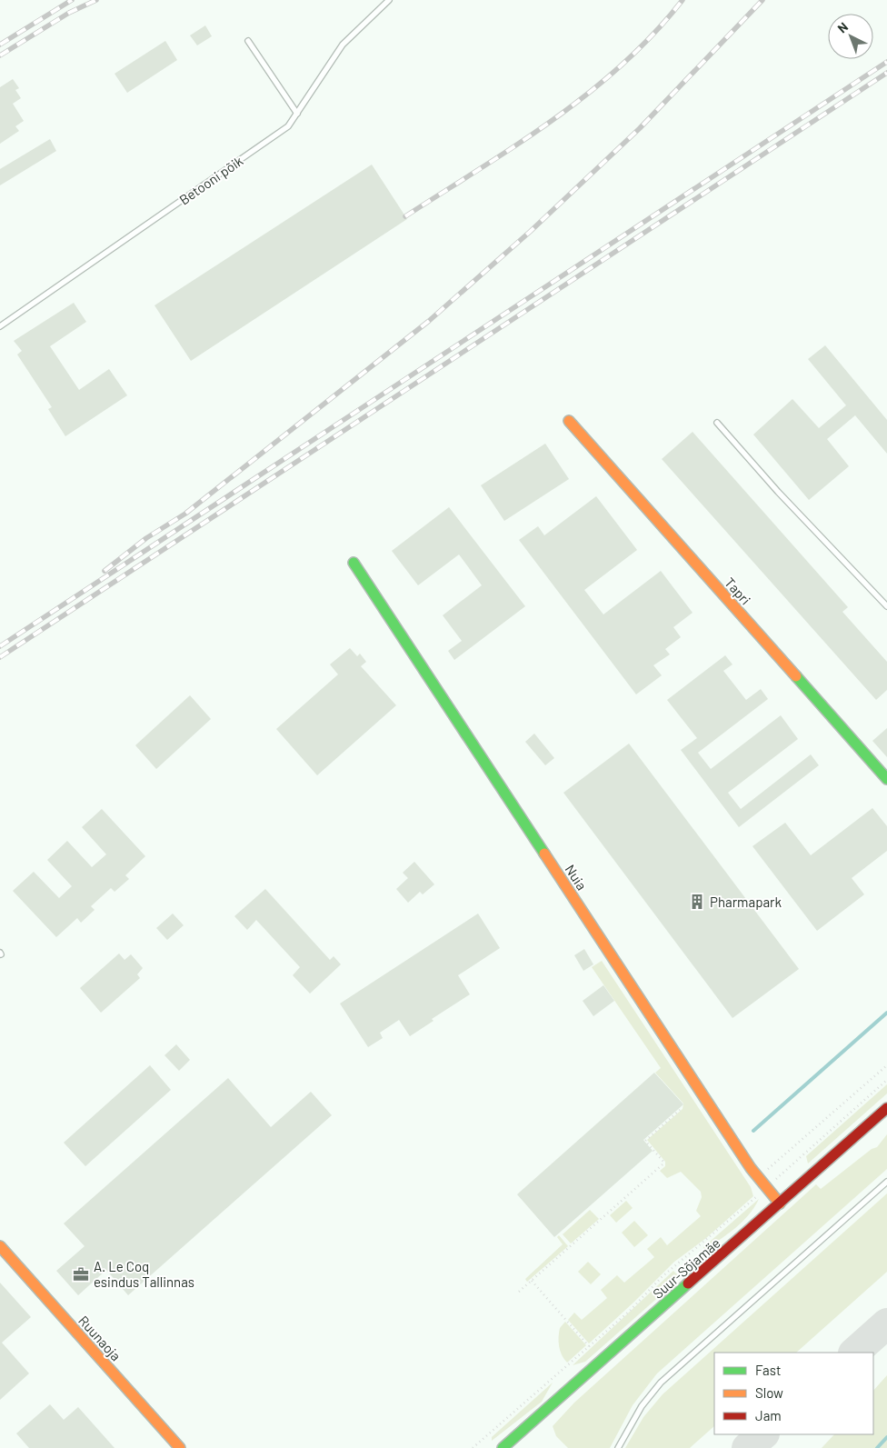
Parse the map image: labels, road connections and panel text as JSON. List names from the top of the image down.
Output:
{
  "streets": {
    "street": [
      "Tapri",
      "Nuia",
      "Suur-Sõjamäe",
      "Ruunaoja"
    ],
    "lane": ["Betooni põik"]
  },
  "crossings": [
    ["Nuia", "Suur-Sõjamäe"]
  ],
  "places": {
    "building": ["Pharmapark"],
    "office": ["A. Le Coq esindus Tallinnas"]
  },
  "legend": ["Fast", "Slow", "Jam"],
  "north": "top left"
}
